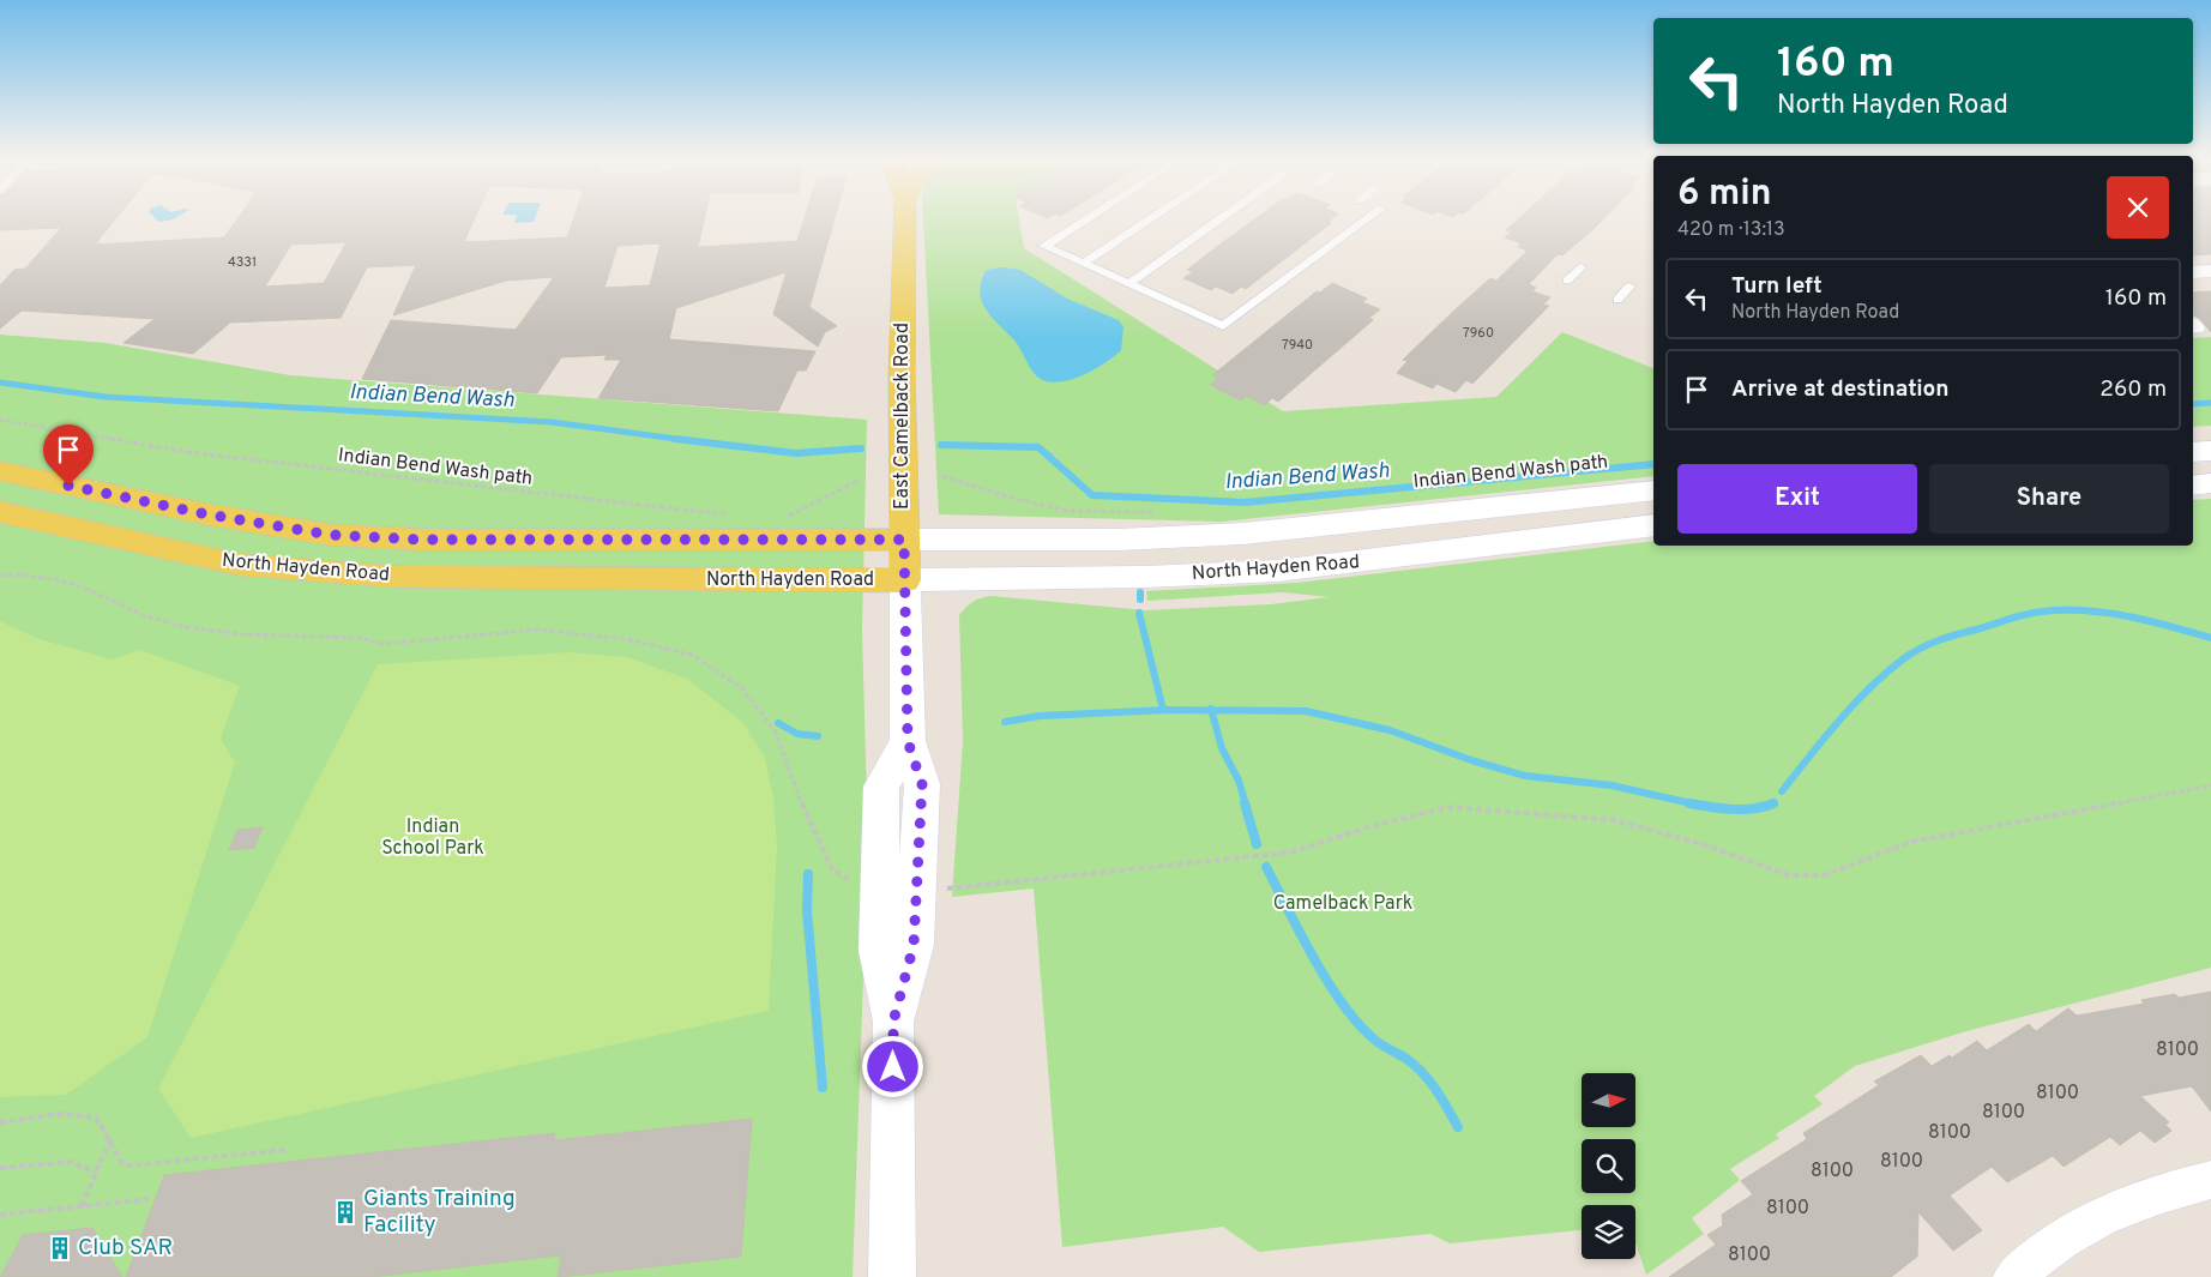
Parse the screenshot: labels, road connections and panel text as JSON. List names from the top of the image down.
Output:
{
  "streets": {
    "main road": ["East Camelback Road", "North Hayden Road"],
    "path": ["Indian Bend Wash path"]
  },
  "crossings": [
    ["East Camelback Road", "North Hayden Road"]
  ],
  "water": ["Indian Bend Wash"],
  "parks": ["Indian School Park", "Camelback Park"],
  "places": {
    "building": ["Giants Training Facility", "Club SAR"]
  },
  "house_numbers": [
    "4331",
    "7960",
    "7940",
    "8100",
    "8100",
    "8100",
    "8100",
    "8100",
    "8100",
    "8100",
    "8100"
  ],
  "north": "right",
  "page": {
    "turn": ["160 m", "North Hayden Road"],
    "heading": ["6 min", "420 m · 13:13"],
    "list": [
      {
        "name": "Turn left",
        "note": "North Hayden Road",
        "value": "160 m"
      },
      {
        "name": "Arrive at destination",
        "value": "260 m"
      }
    ],
    "buttons": ["Exit", "Share"]
  }
}
